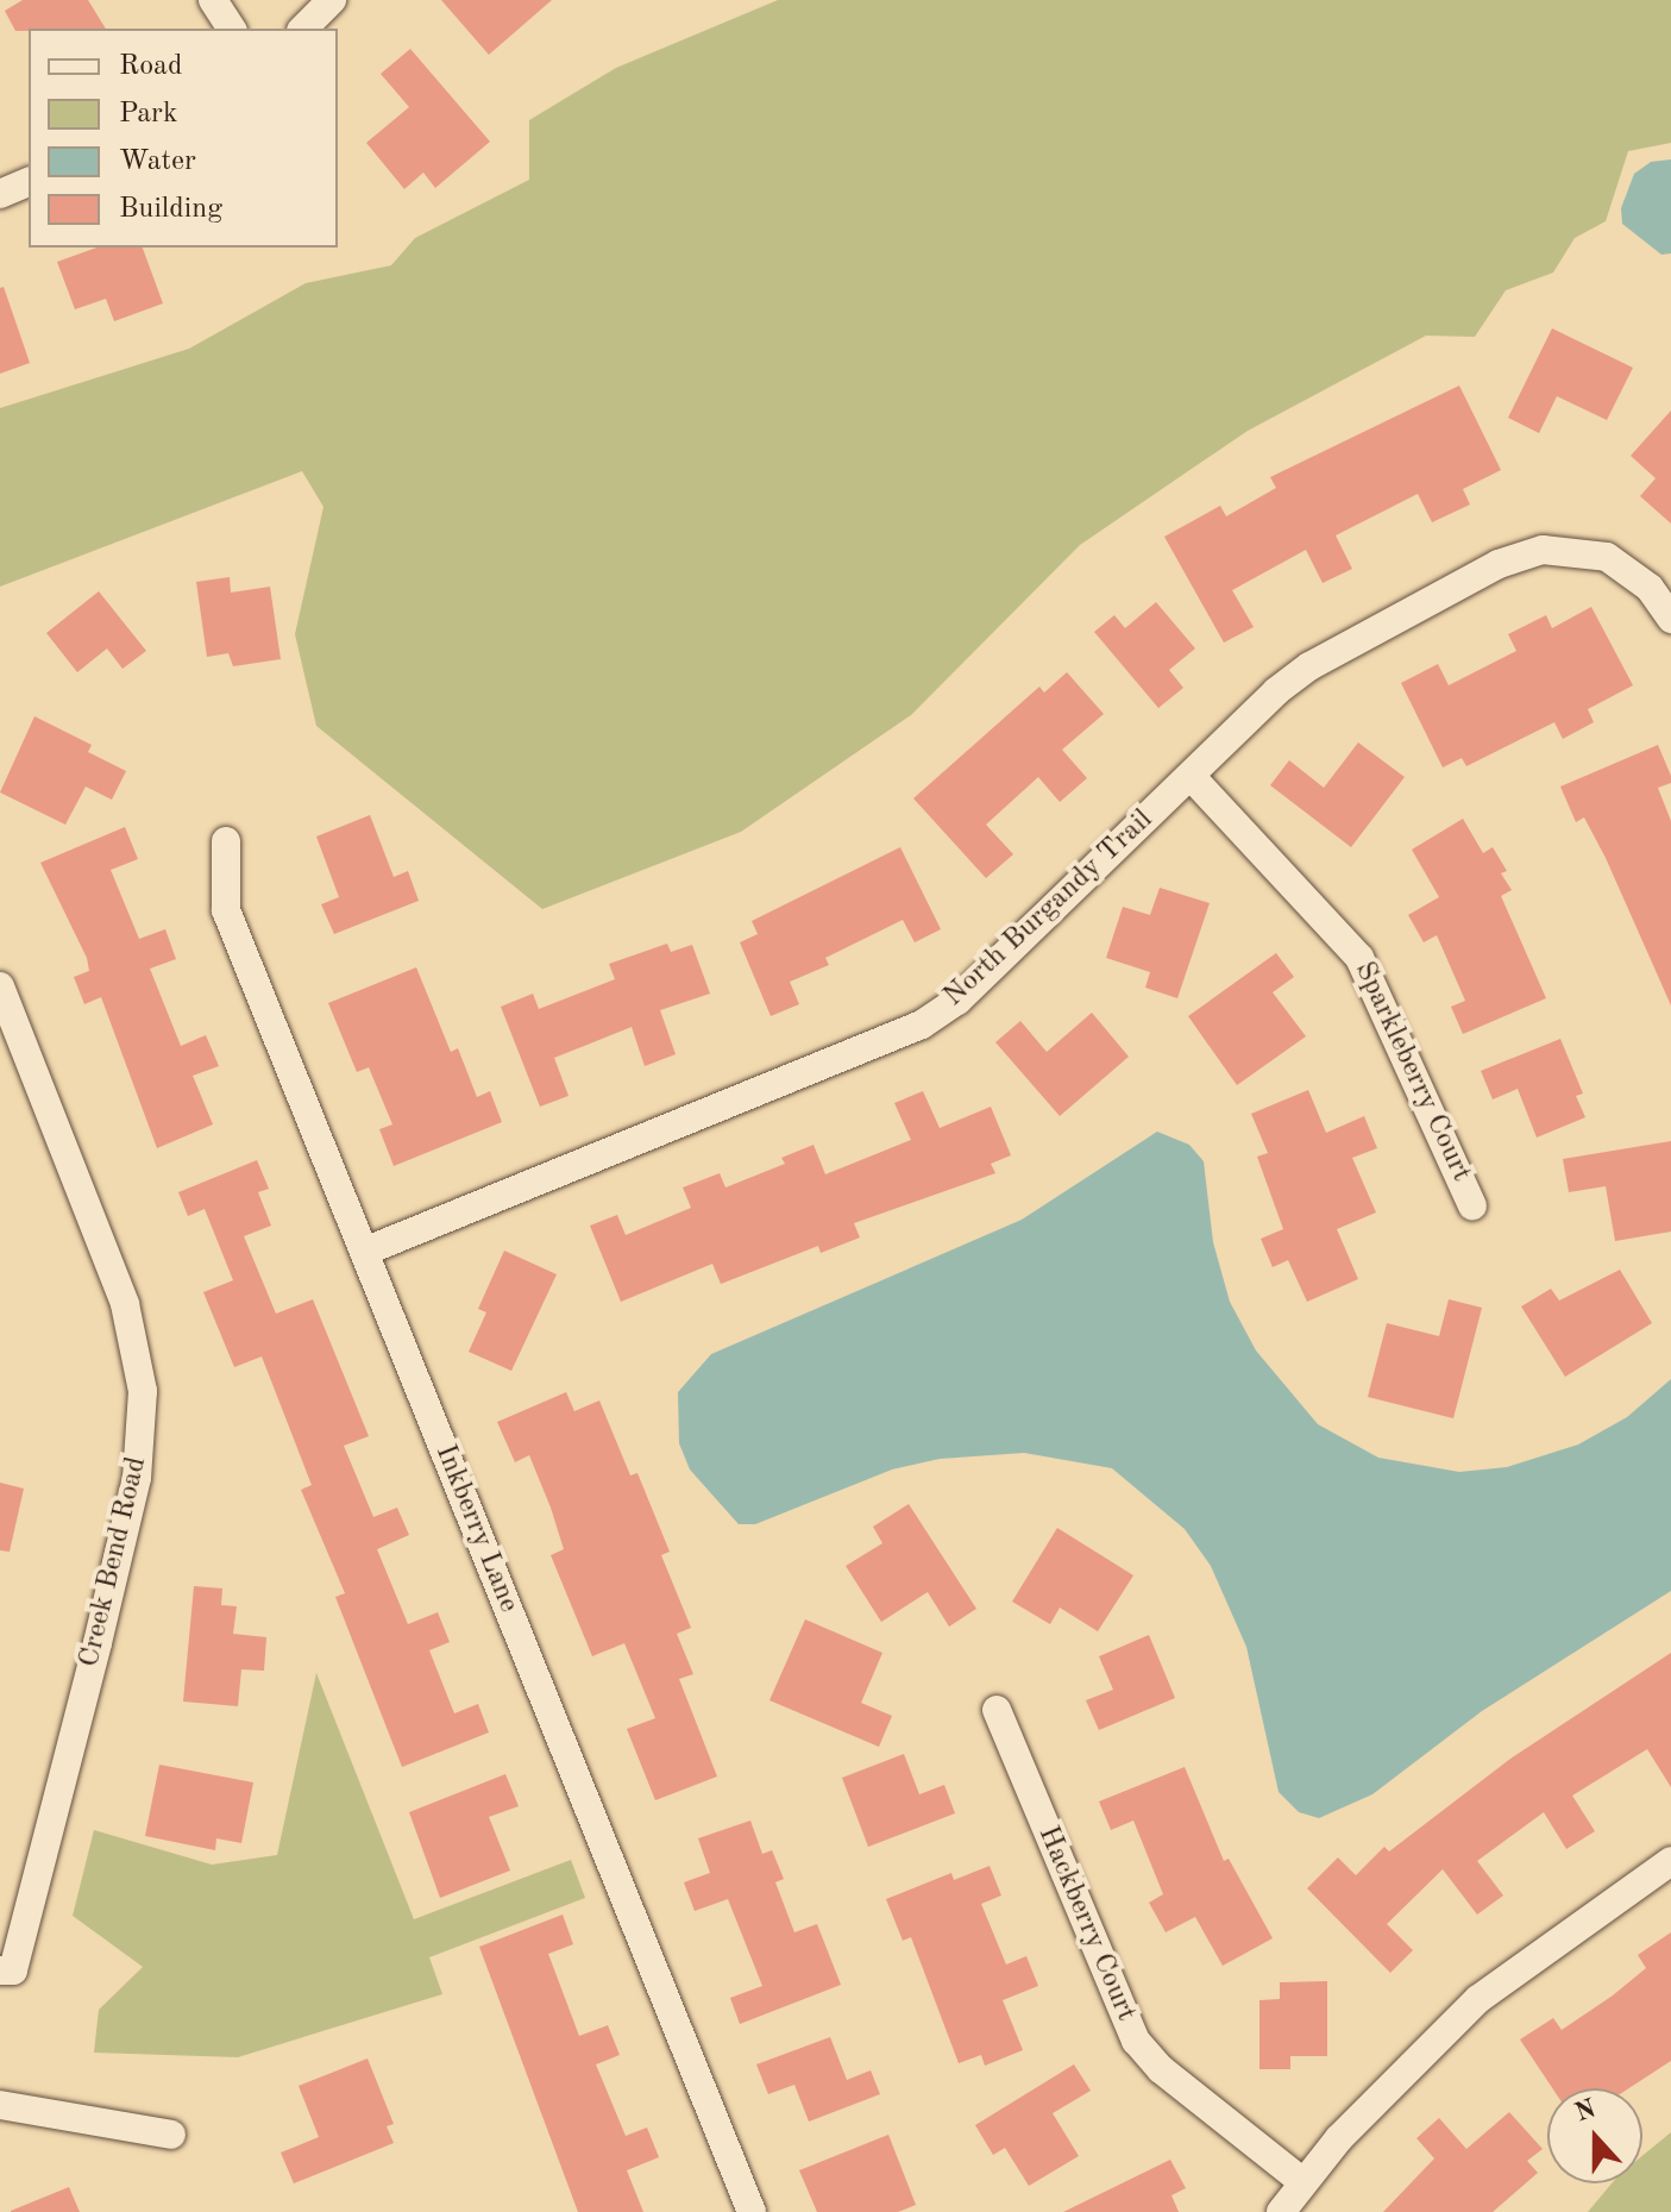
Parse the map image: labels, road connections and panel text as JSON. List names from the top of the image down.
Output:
{
  "streets": {
    "street": [
      "North Burgandy Trail",
      "Sparkleberry Court",
      "Inkberry Lane",
      "Creek Bend Road",
      "Hackberry Court"
    ]
  },
  "crossings": [
    ["North Burgandy Trail", "Sparkleberry Court"],
    ["North Burgandy Trail", "Inkberry Lane"]
  ],
  "legend": [
    "Road",
    "Park",
    "Water",
    "Building"
  ],
  "north": "top"
}
